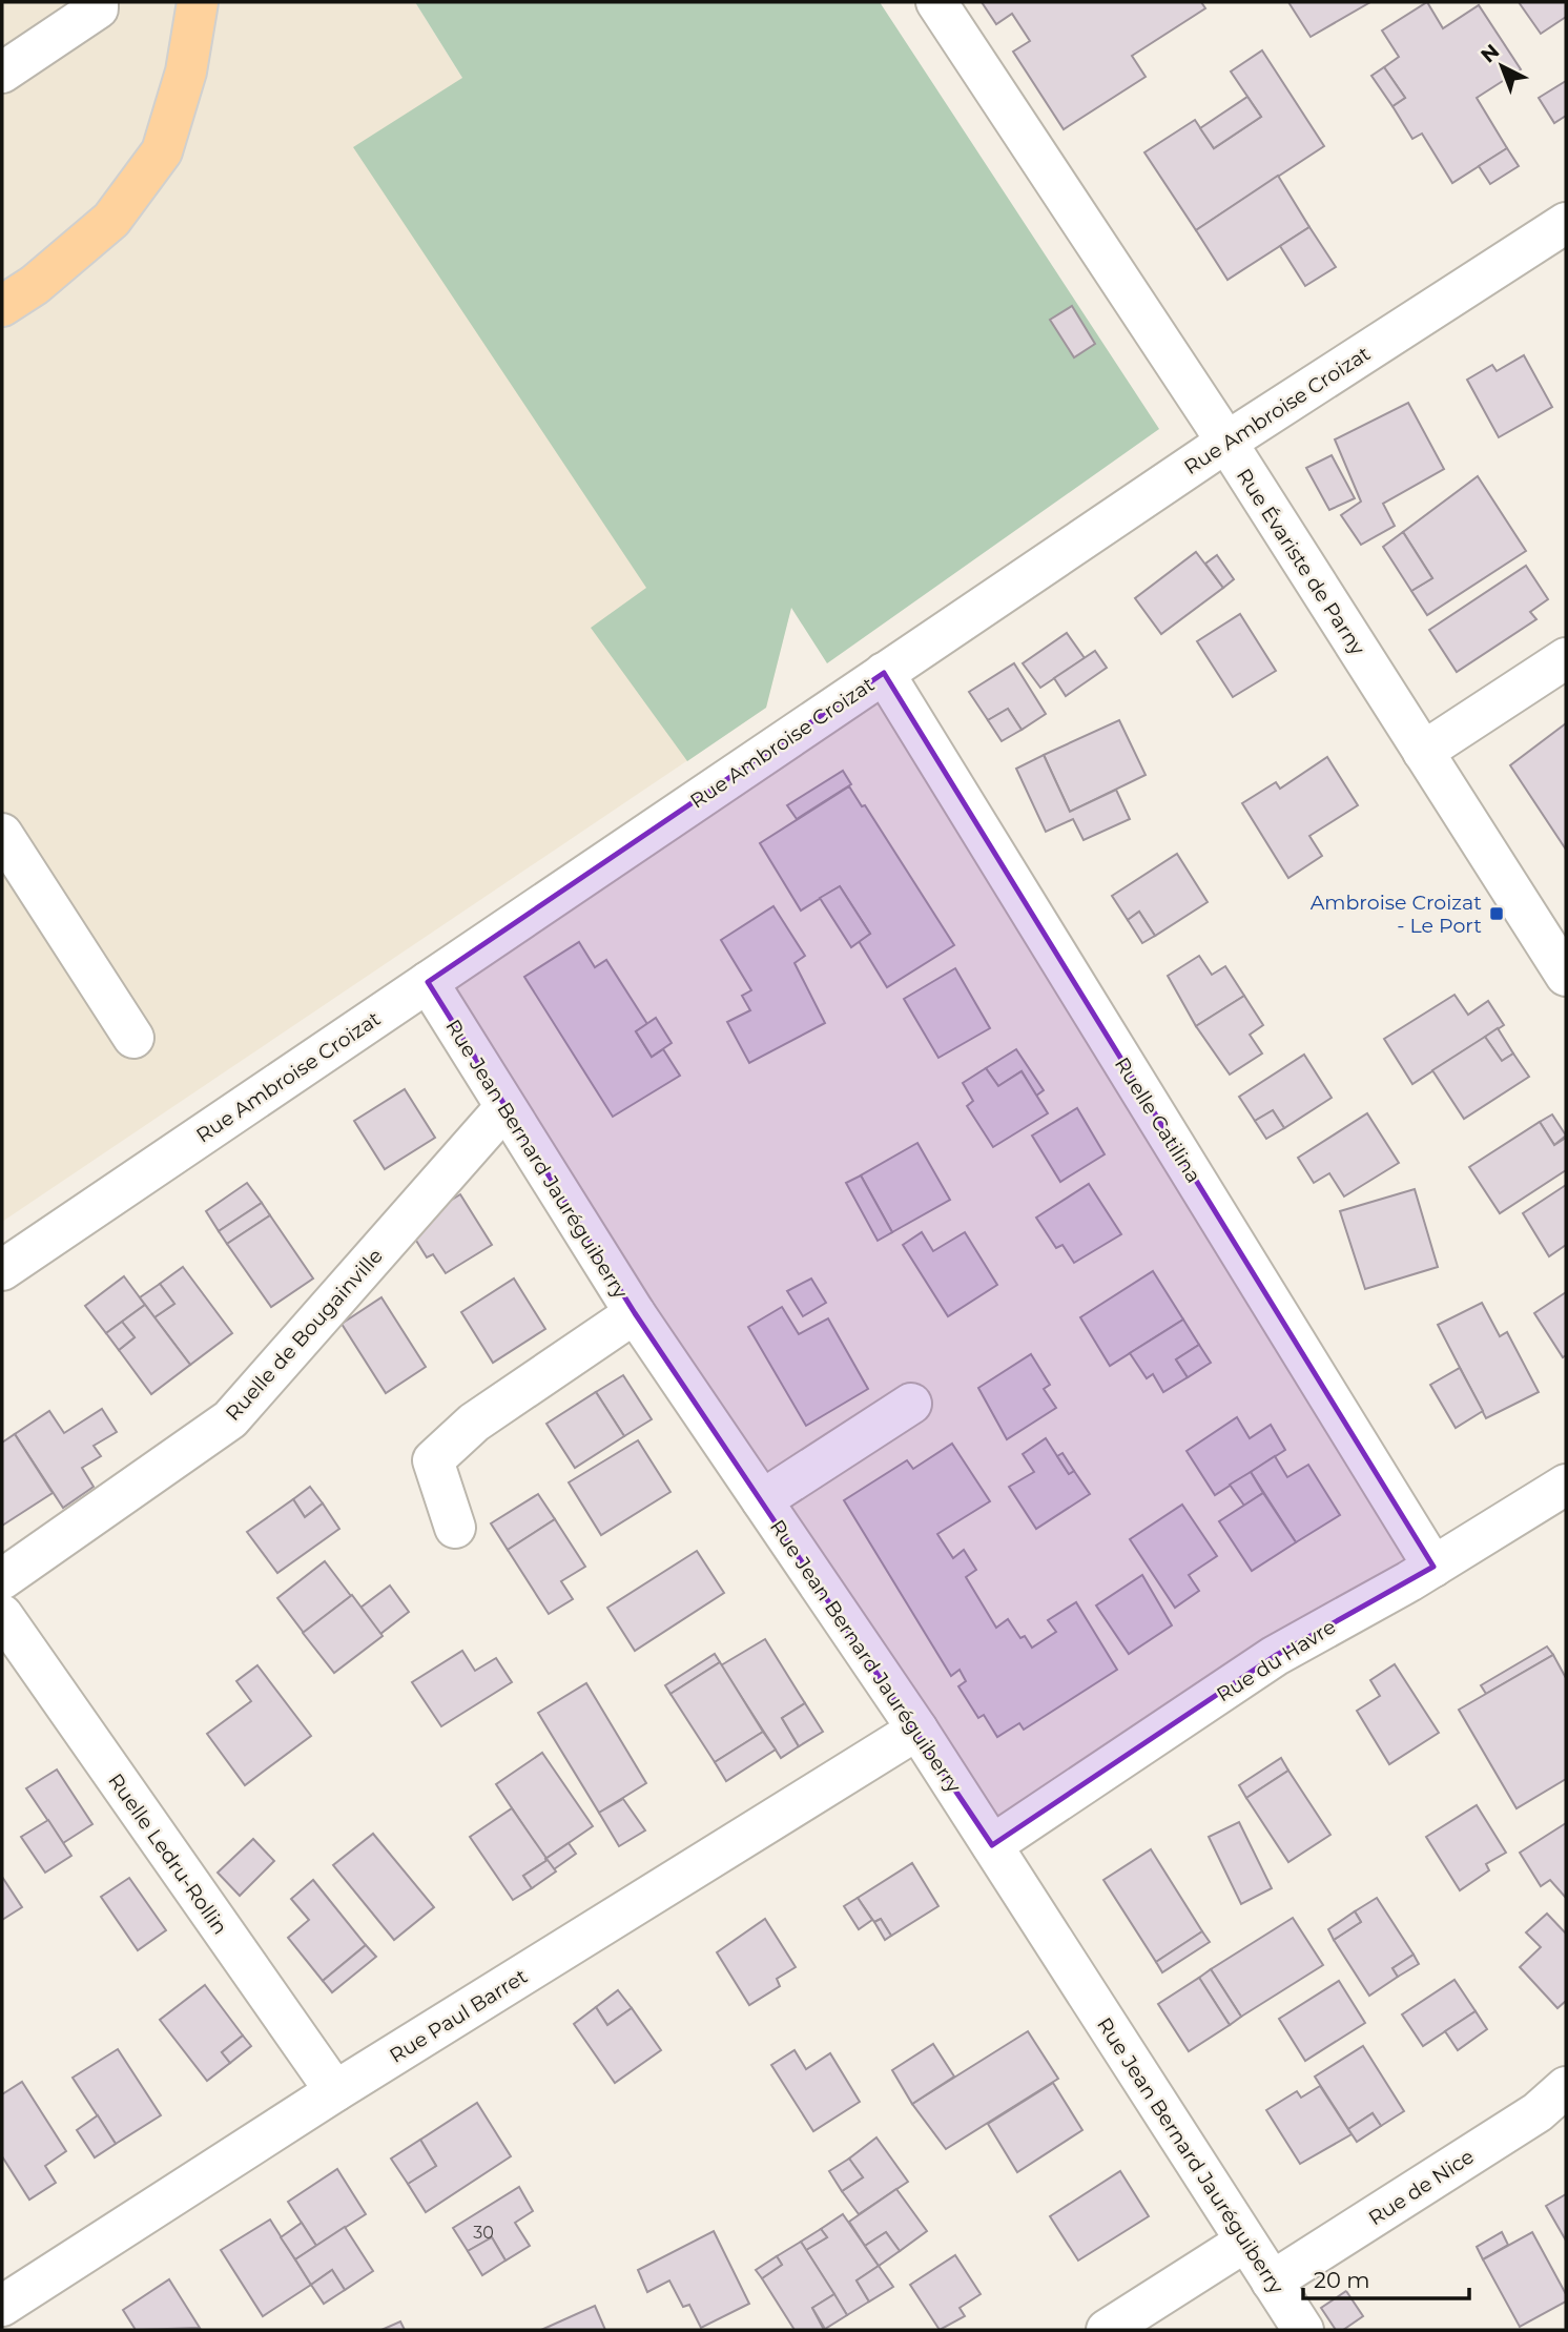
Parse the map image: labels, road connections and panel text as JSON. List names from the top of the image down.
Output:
{
  "streets": {
    "street": [
      "Rue Ambroise Croizat",
      "Rue Évariste de Parny",
      "Ruelle Catilina",
      "Rue Jean Bernard Jauréguiberry",
      "Ruelle de Bougainville",
      "Rue du Havre",
      "Ruelle Ledru-Rollin",
      "Rue Paul Barret",
      "Rue de Nice"
    ]
  },
  "crossings": [
    ["Rue Ambroise Croizat", "Rue Évariste de Parny"],
    ["Rue Ambroise Croizat", "Ruelle Catilina"],
    ["Rue Ambroise Croizat", "Rue Jean Bernard Jauréguiberry"],
    ["Ruelle Catilina", "Rue du Havre"],
    ["Rue Jean Bernard Jauréguiberry", "Ruelle de Bougainville"],
    ["Rue Jean Bernard Jauréguiberry", "Rue du Havre"],
    ["Rue Jean Bernard Jauréguiberry", "Rue Paul Barret"],
    ["Rue Jean Bernard Jauréguiberry", "Rue de Nice"],
    ["Ruelle Ledru-Rollin", "Rue Paul Barret"]
  ],
  "places": {
    "transit": ["Ambroise Croizat - Le Port"]
  },
  "house_numbers": ["30"],
  "scale_bar": "20 m",
  "north": "top left"
}
